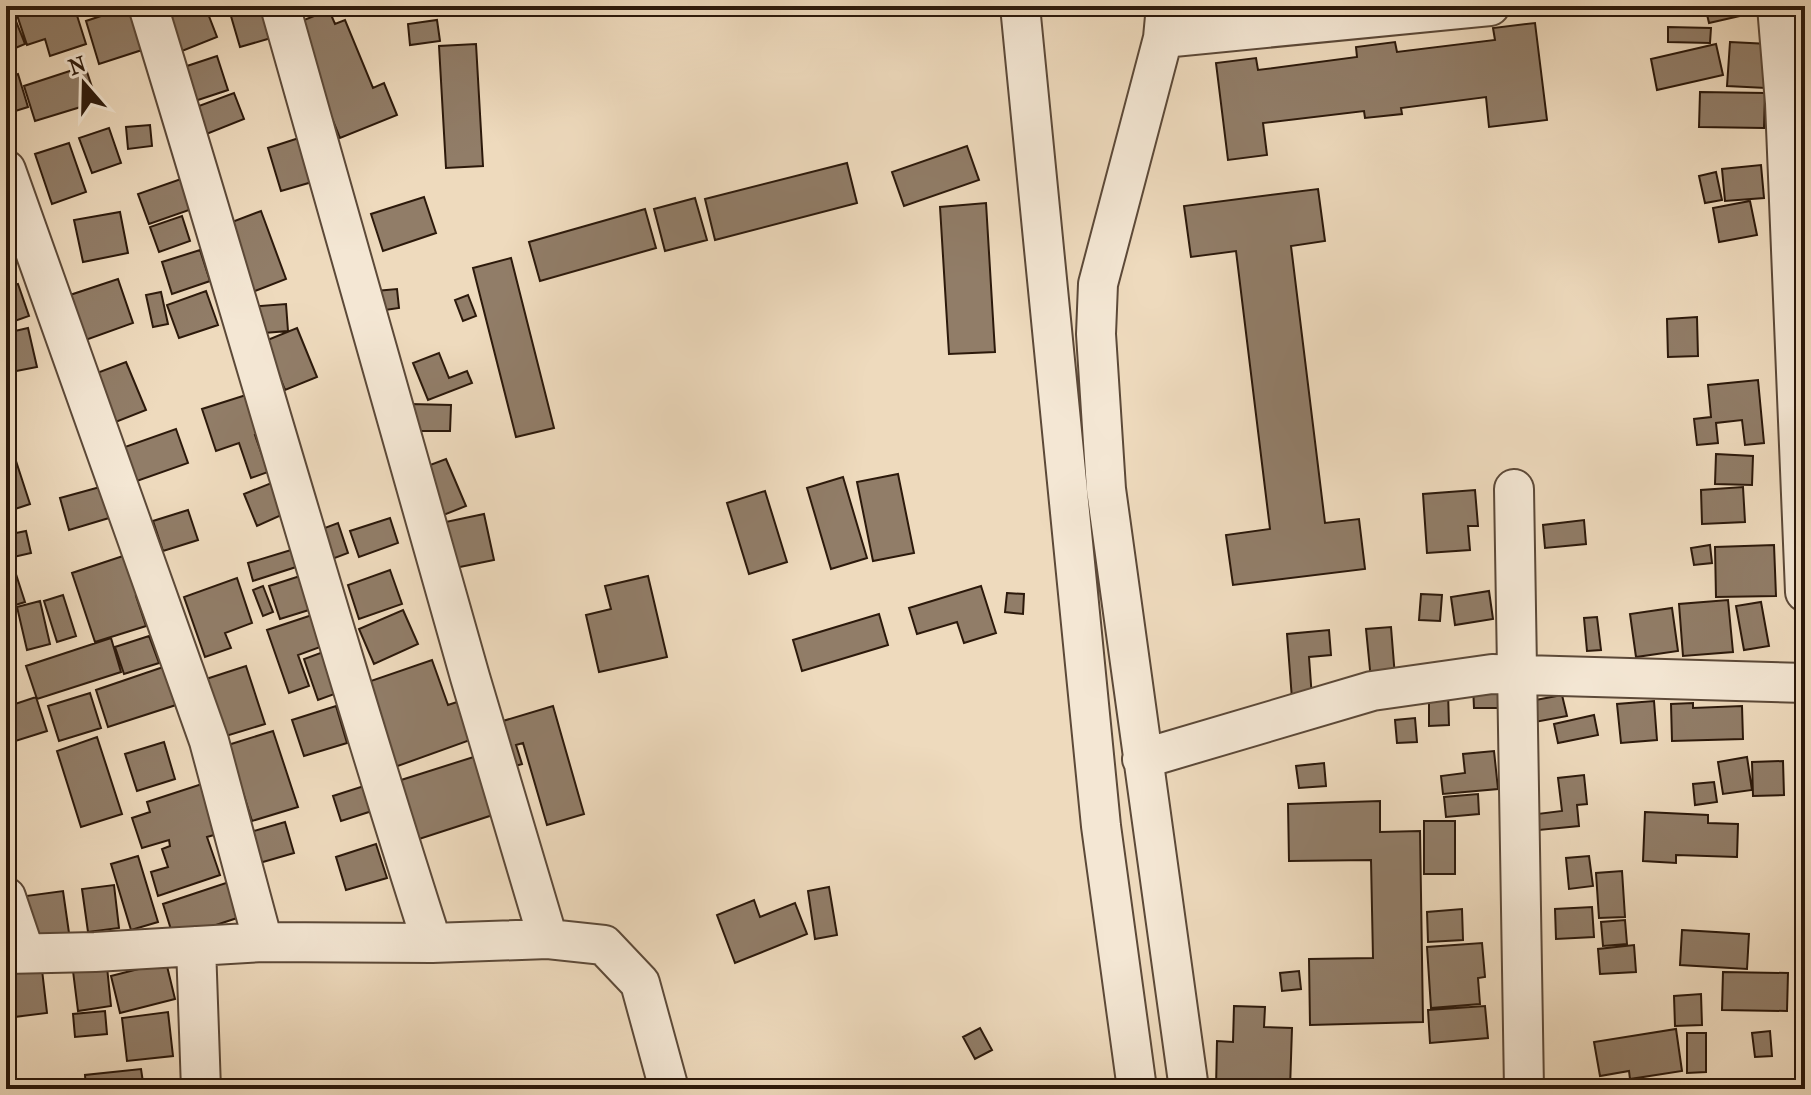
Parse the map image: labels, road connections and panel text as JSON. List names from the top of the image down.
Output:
{
  "north": "top"
}
